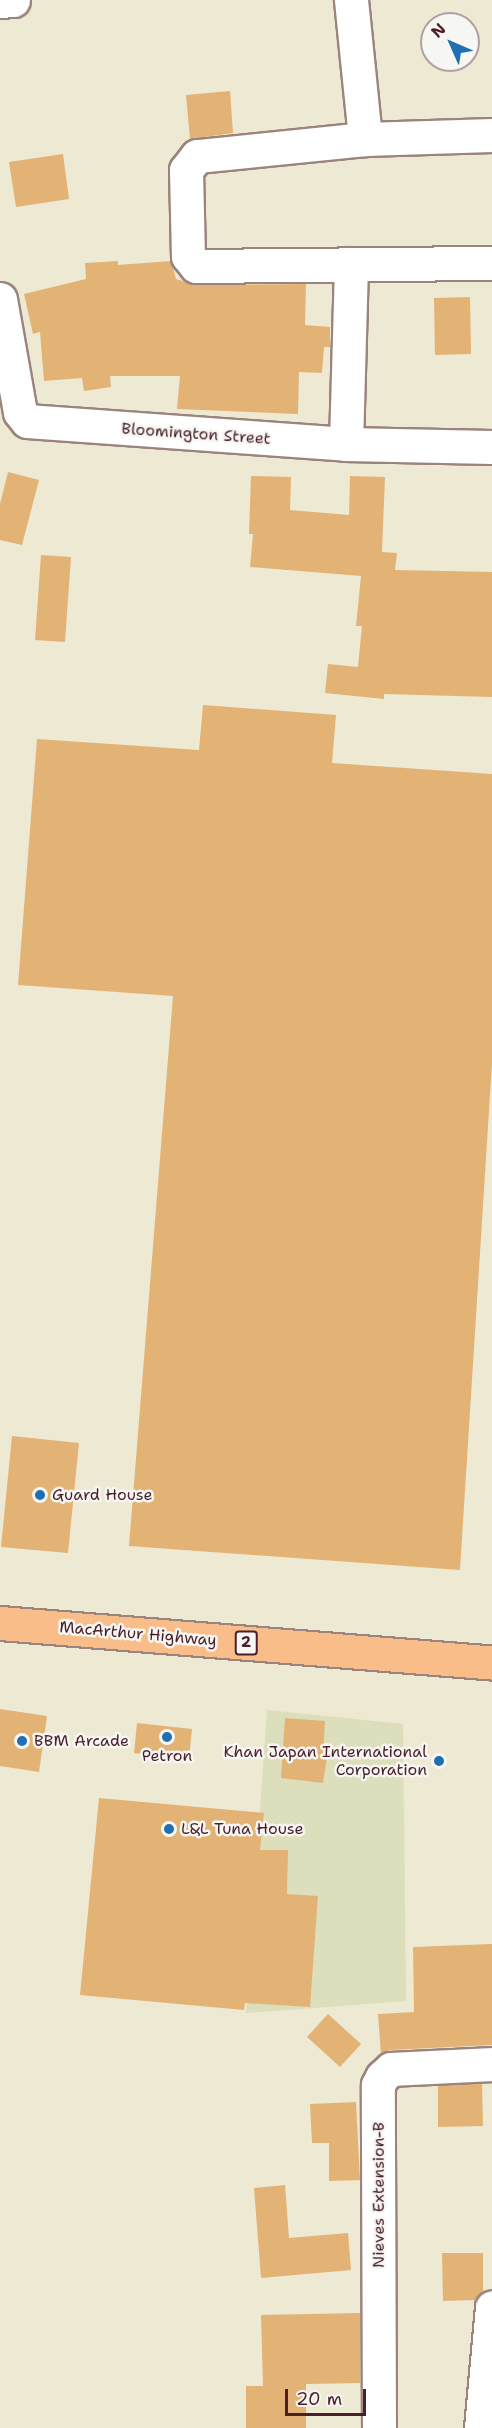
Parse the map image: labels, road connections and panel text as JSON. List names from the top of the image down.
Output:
{
  "streets": {
    "highway": ["MacArthur Highway", "2"],
    "street": ["Bloomington Street", "Nieves Extension-B"]
  },
  "places": [
    "Guard House",
    "Petron",
    "BBM Arcade",
    "Khan Japan International Corporation",
    "L&L Tuna House"
  ],
  "scale_bar": "20 m",
  "north": "top left"
}
